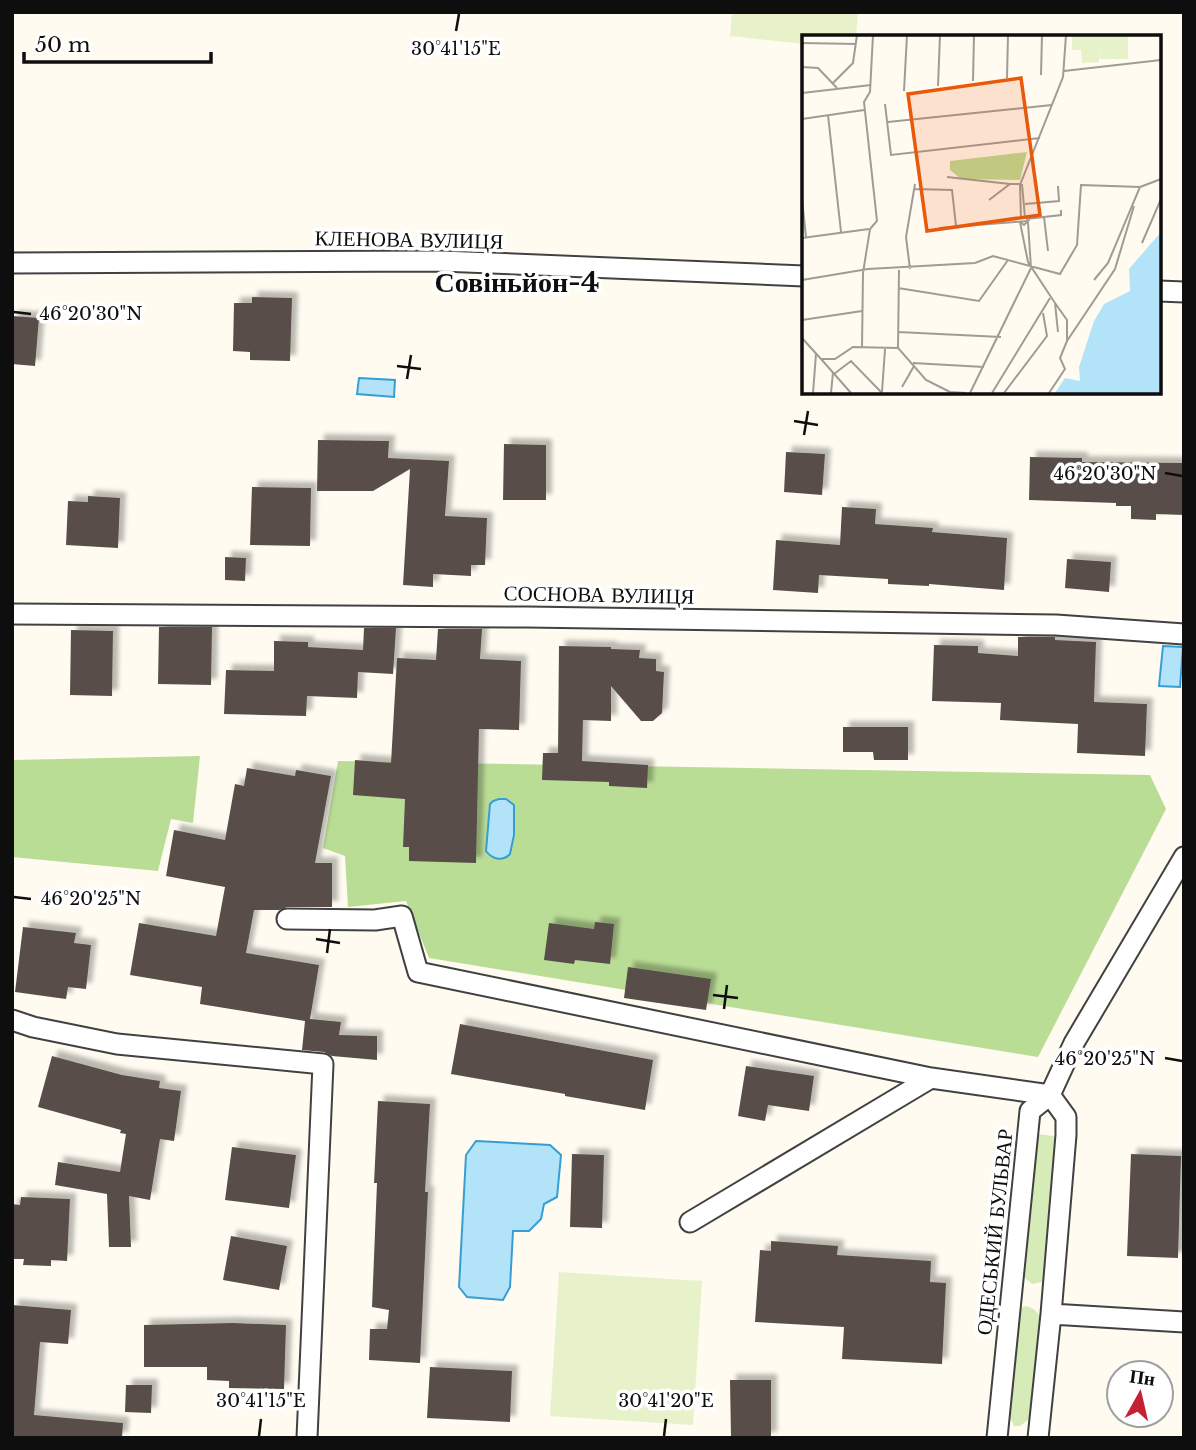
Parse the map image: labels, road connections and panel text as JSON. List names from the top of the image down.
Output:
{
  "streets": {
    "street": ["КЛЕНОВА ВУЛИЦЯ", "СОСНОВА ВУЛИЦЯ", "ОДЕСЬКИЙ БУЛЬВАР"]
  },
  "districts": ["Совіньйон-4"],
  "scale_bar": "50 m",
  "north": "top",
  "coordinates": [
    "30°41'15\"E",
    "46°20'30\"N",
    "46°20'25\"N",
    "30°41'20\"E"
  ]
}
